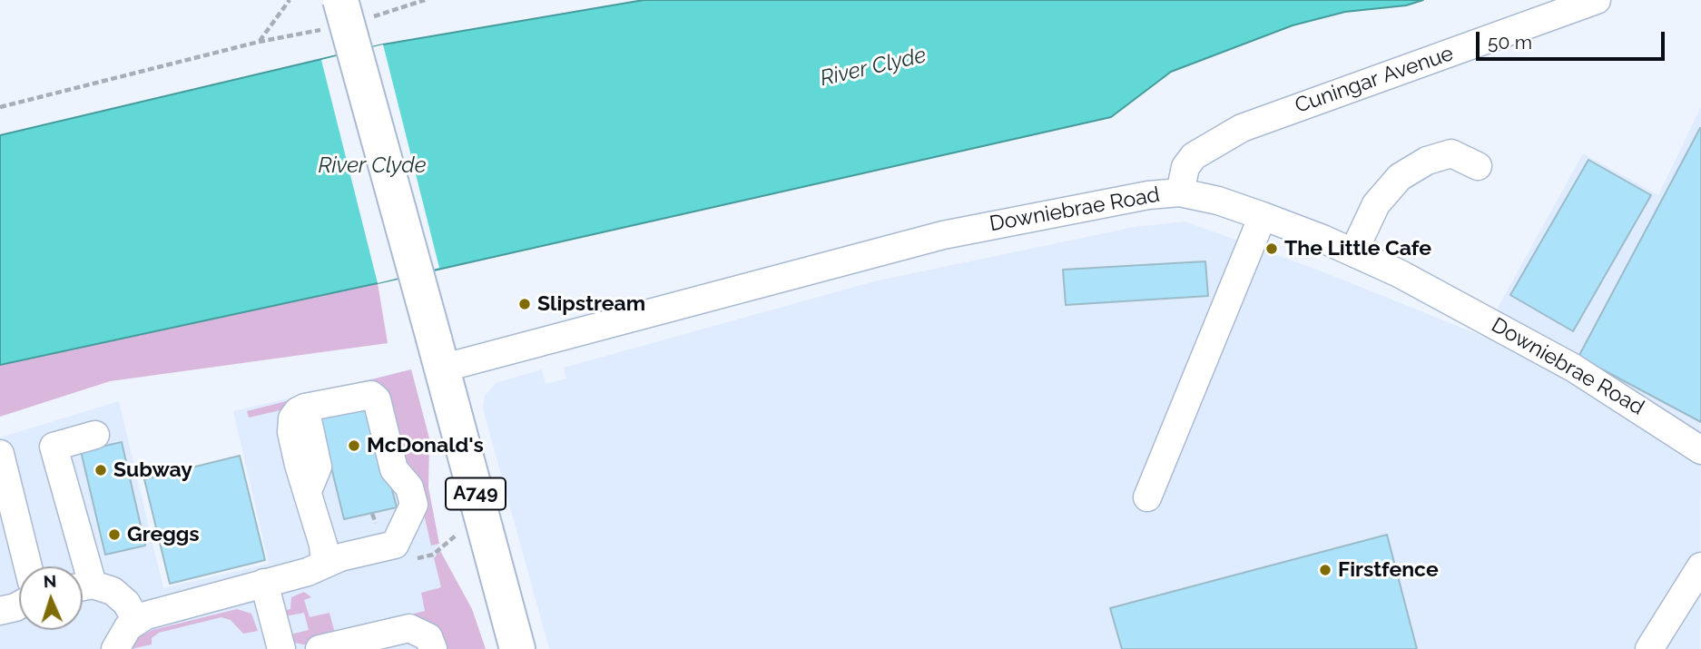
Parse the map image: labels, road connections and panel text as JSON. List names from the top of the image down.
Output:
{
  "streets": {
    "main road": ["A749"],
    "street": ["Cuningar Avenue", "Downiebrae Road"]
  },
  "crossings": [
    ["Cuningar Avenue", "Downiebrae Road"],
    ["Downiebrae Road", "A749"]
  ],
  "water": ["River Clyde"],
  "places": [
    "The Little Cafe",
    "Slipstream",
    "McDonald's",
    "Subway",
    "Greggs",
    "Firstfence"
  ],
  "scale_bar": "50 m",
  "north": "top"
}
